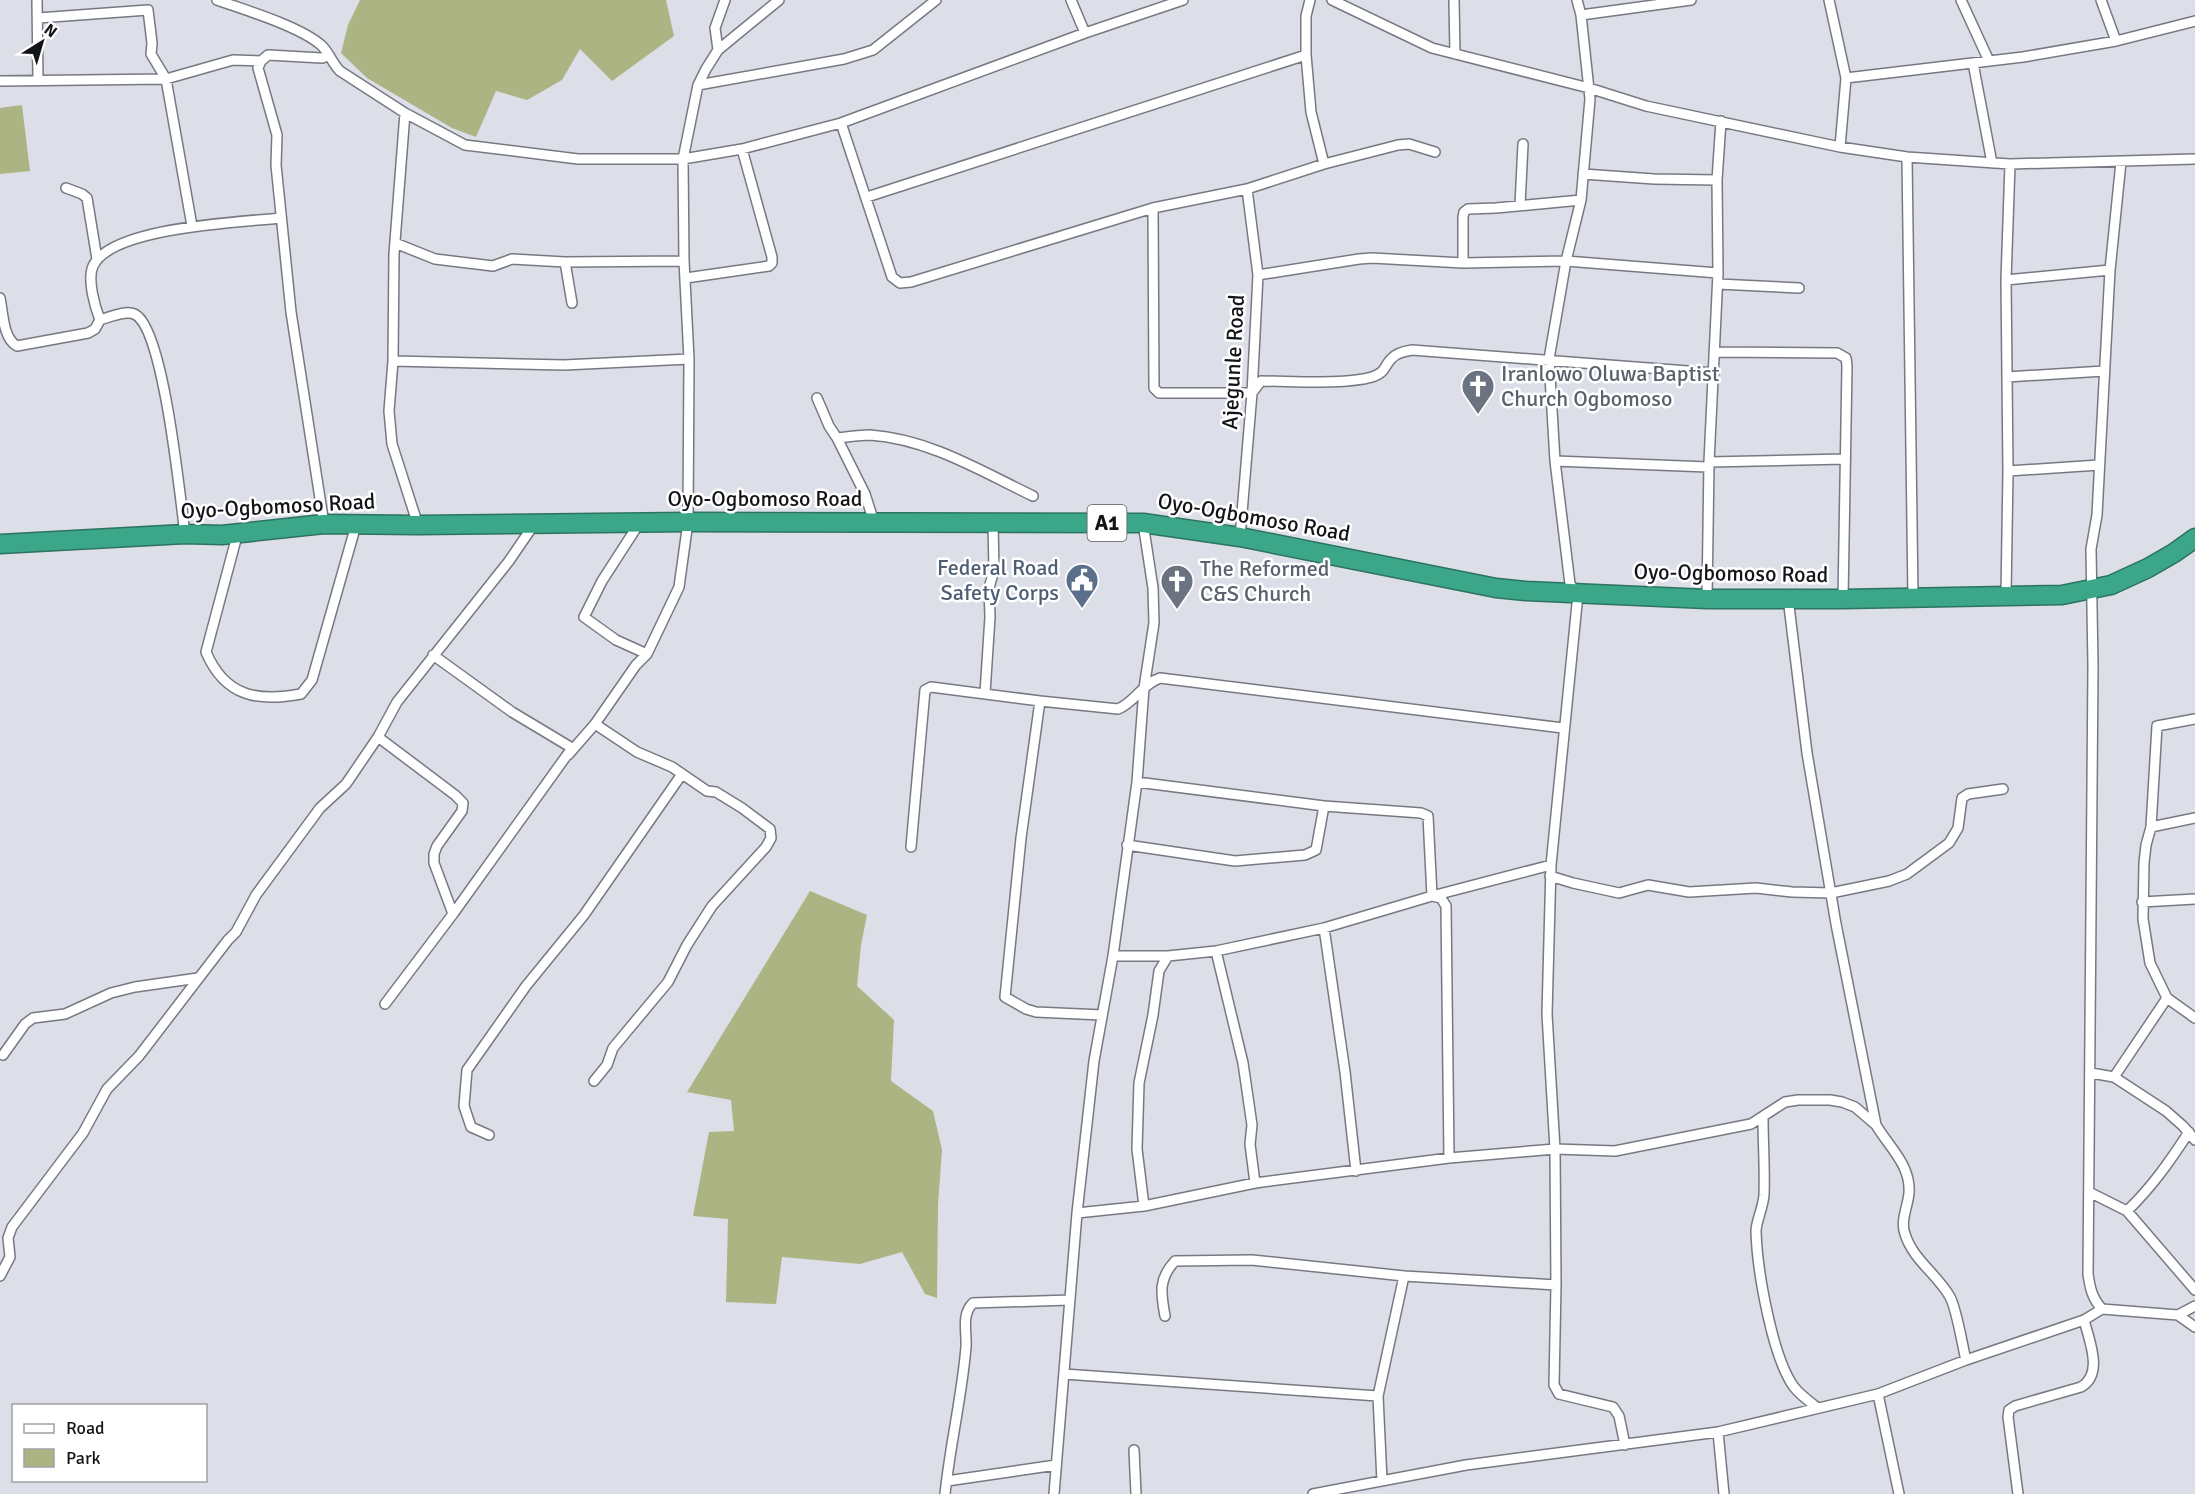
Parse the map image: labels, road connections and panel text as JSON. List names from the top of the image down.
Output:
{
  "streets": {
    "highway": ["Oyo-Ogbomoso Road", "A1"],
    "street": ["Ajegunle Road"]
  },
  "crossings": [
    ["Ajegunle Road", "Oyo-Ogbomoso Road"]
  ],
  "places": {
    "church": ["Iranlowo Oluwa Baptist Church Ogbomoso", "The Reformed C&S Church"],
    "public building": ["Federal Road Safety Corps"]
  },
  "legend": ["Road", "Park"],
  "north": "top right"
}
